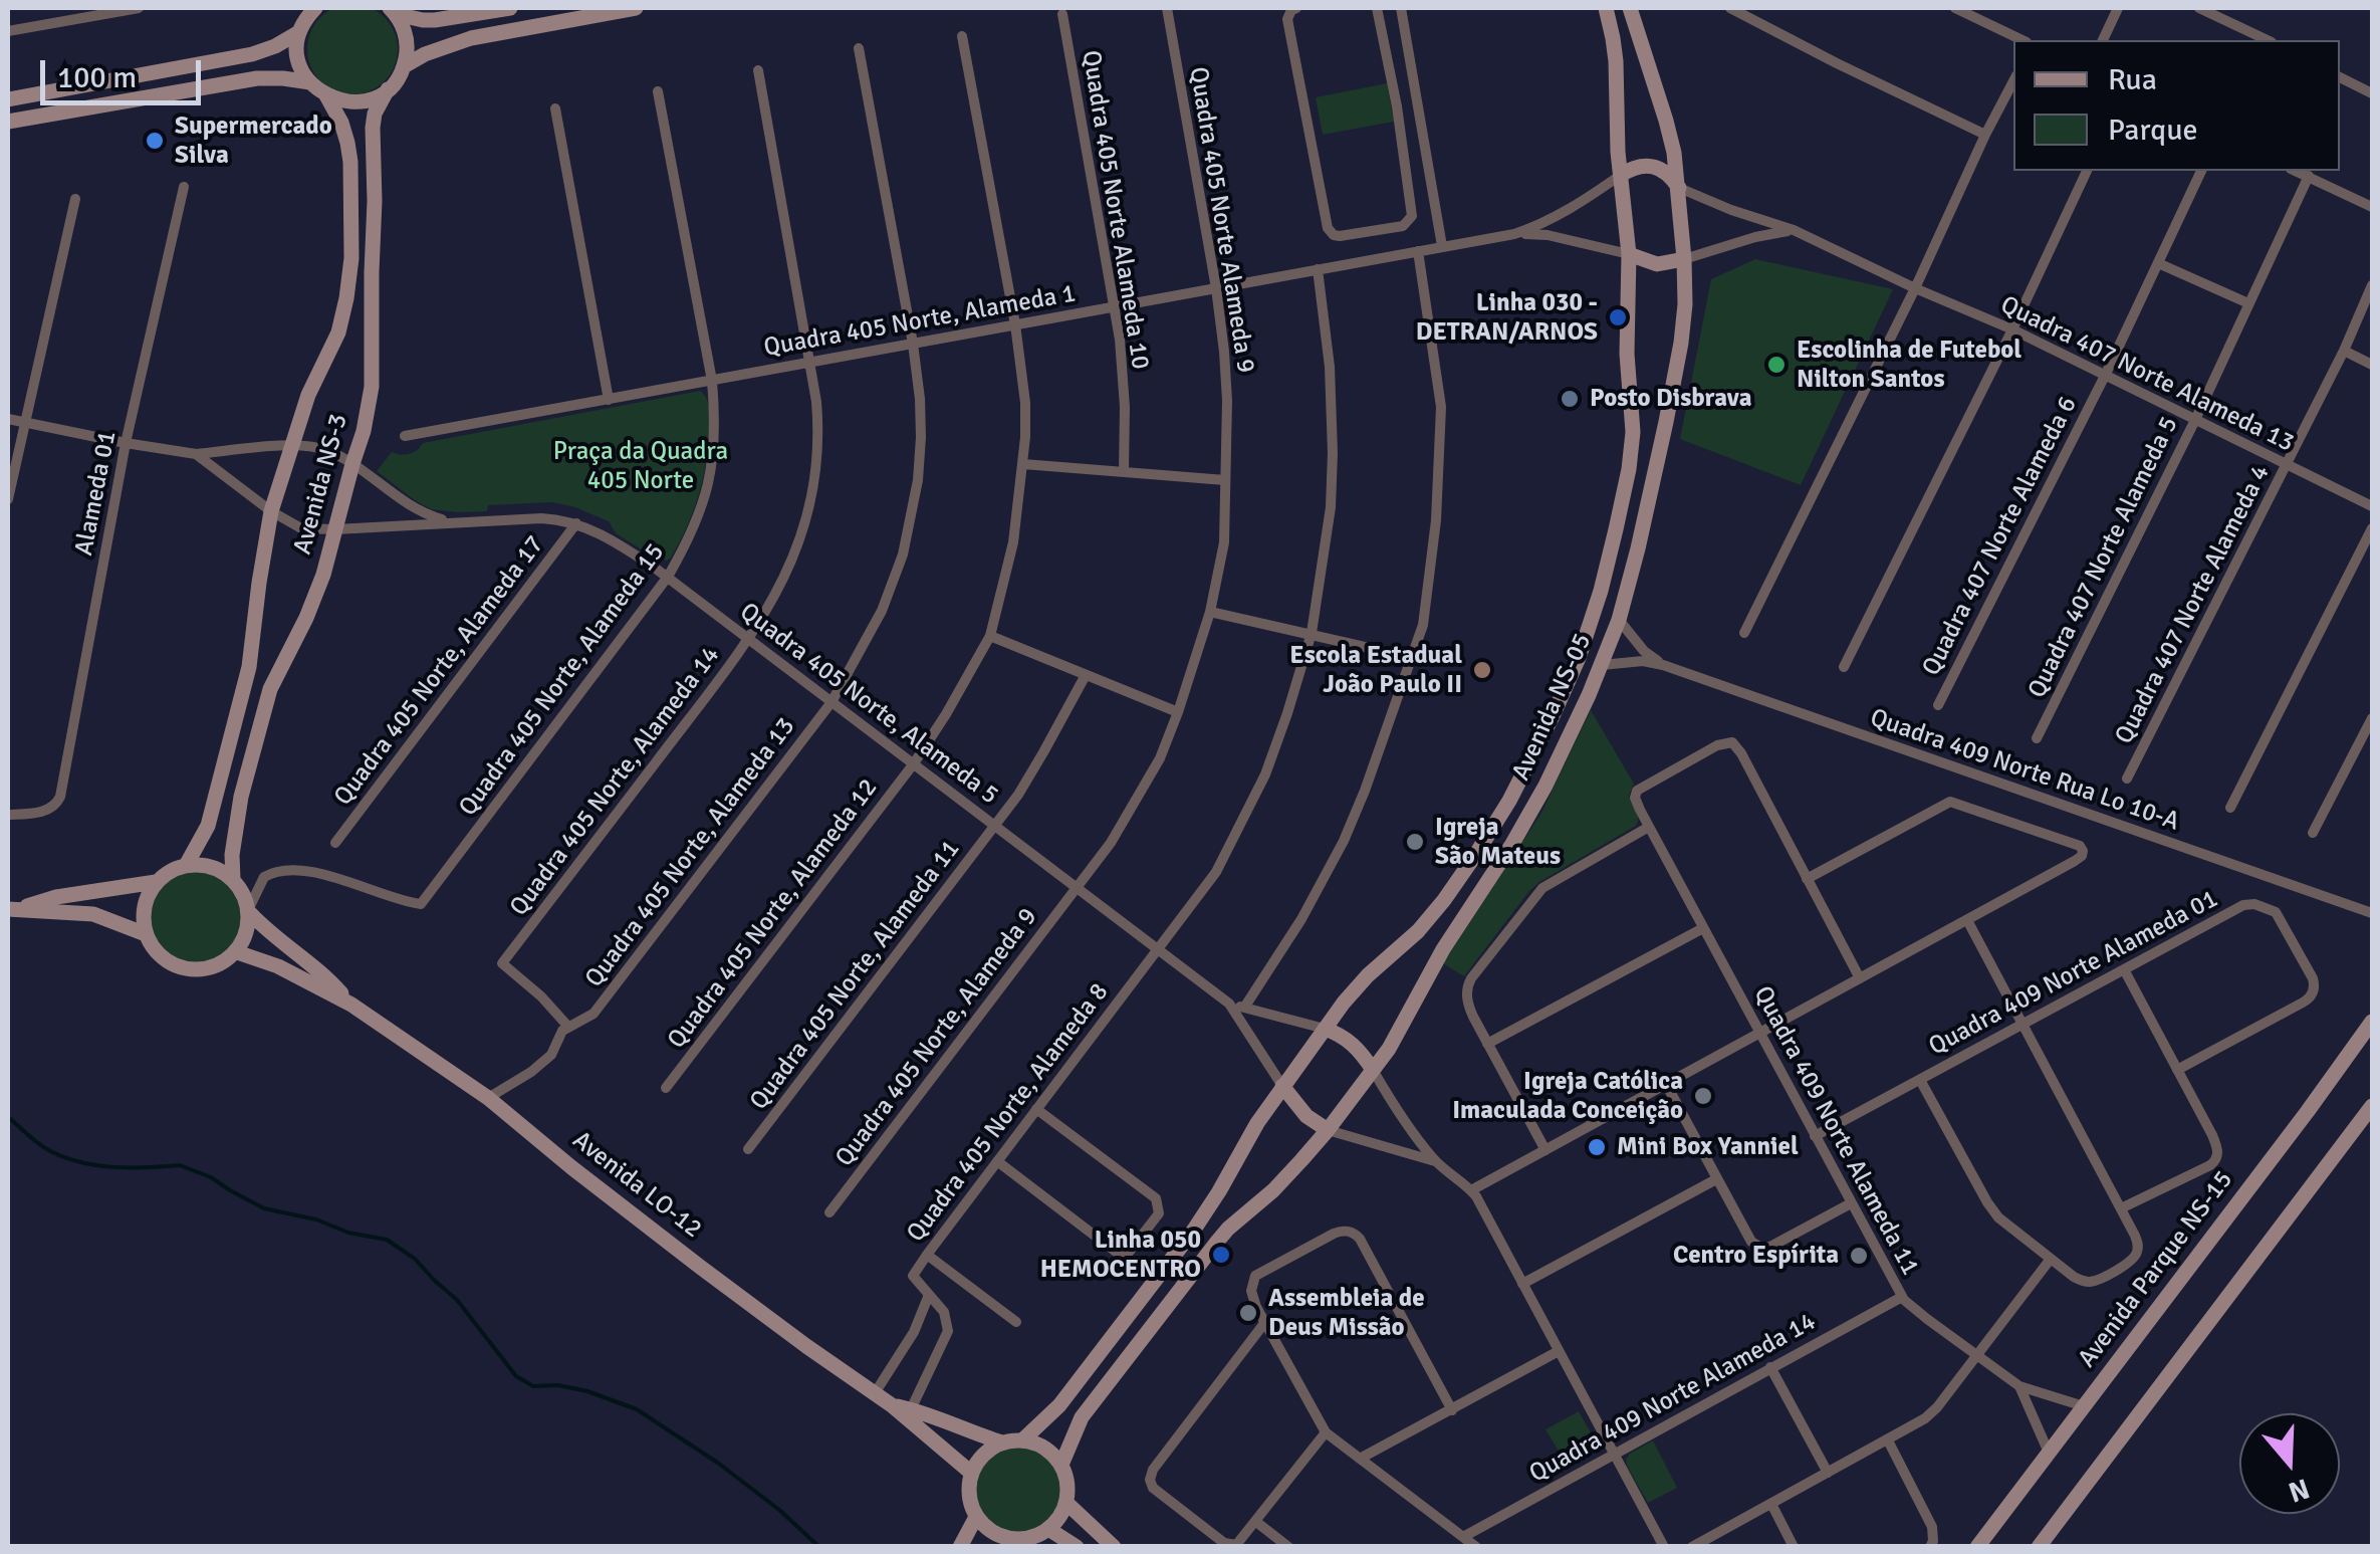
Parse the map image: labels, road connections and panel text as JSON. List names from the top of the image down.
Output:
{
  "streets": {
    "street": [
      "Quadra 405 Norte Alameda 10",
      "Quadra 405 Norte Alameda 9",
      "Quadra 405 Norte, Alameda 1",
      "Quadra 407 Norte Alameda 13",
      "Avenida NS-3",
      "Alameda 01",
      "Quadra 407 Norte Alameda 6",
      "Quadra 407 Norte Alameda 5",
      "Quadra 407 Norte Alameda 4",
      "Quadra 405 Norte, Alameda 17",
      "Quadra 405 Norte, Alameda 15",
      "Quadra 405 Norte, Alameda 5",
      "Avenida NS-05",
      "Quadra 409 Norte Rua Lo 10-A",
      "Quadra 405 Norte, Alameda 14",
      "Quadra 405 Norte, Alameda 13",
      "Quadra 405 Norte, Alameda 12",
      "Quadra 409 Norte Alameda 01",
      "Quadra 405 Norte, Alameda 11",
      "Quadra 405 Norte, Alameda 9",
      "Quadra 405 Norte, Alameda 8",
      "Quadra 409 Norte Alameda 11",
      "Avenida LO-12",
      "Avenida Parque NS-15",
      "Quadra 409 Norte Alameda 14"
    ]
  },
  "crossings": [
    ["Quadra 405 Norte Alameda 10", "Quadra 405 Norte, Alameda 1"],
    ["Quadra 405 Norte Alameda 9", "Quadra 405 Norte, Alameda 1"],
    ["Quadra 405 Norte Alameda 9", "Quadra 405 Norte, Alameda 5"],
    ["Quadra 405 Norte Alameda 9", "Quadra 405 Norte, Alameda 9"],
    ["Quadra 405 Norte, Alameda 1", "Quadra 405 Norte, Alameda 15"],
    ["Quadra 405 Norte, Alameda 1", "Quadra 405 Norte, Alameda 14"],
    ["Quadra 405 Norte, Alameda 1", "Quadra 405 Norte, Alameda 13"],
    ["Quadra 405 Norte, Alameda 1", "Quadra 405 Norte, Alameda 12"],
    ["Quadra 405 Norte, Alameda 1", "Quadra 405 Norte, Alameda 8"],
    ["Quadra 407 Norte Alameda 13", "Quadra 407 Norte Alameda 6"],
    ["Quadra 407 Norte Alameda 13", "Quadra 407 Norte Alameda 5"],
    ["Quadra 407 Norte Alameda 13", "Quadra 407 Norte Alameda 4"],
    ["Quadra 407 Norte Alameda 13", "Avenida NS-05"],
    ["Avenida NS-3", "Quadra 405 Norte, Alameda 15"],
    ["Avenida NS-3", "Quadra 405 Norte, Alameda 5"],
    ["Avenida NS-3", "Avenida LO-12"],
    ["Alameda 01", "Quadra 405 Norte, Alameda 5"],
    ["Quadra 405 Norte, Alameda 17", "Quadra 405 Norte, Alameda 5"],
    ["Quadra 405 Norte, Alameda 15", "Quadra 405 Norte, Alameda 5"],
    ["Quadra 405 Norte, Alameda 15", "Avenida LO-12"],
    ["Quadra 405 Norte, Alameda 5", "Quadra 405 Norte, Alameda 14"],
    ["Quadra 405 Norte, Alameda 5", "Quadra 405 Norte, Alameda 13"],
    ["Quadra 405 Norte, Alameda 5", "Quadra 405 Norte, Alameda 12"],
    ["Quadra 405 Norte, Alameda 5", "Quadra 405 Norte, Alameda 11"],
    ["Quadra 405 Norte, Alameda 5", "Quadra 405 Norte, Alameda 9"],
    ["Quadra 405 Norte, Alameda 5", "Quadra 405 Norte, Alameda 8"],
    ["Avenida NS-05", "Quadra 409 Norte Rua Lo 10-A"],
    ["Avenida NS-05", "Avenida LO-12"],
    ["Quadra 405 Norte, Alameda 14", "Quadra 405 Norte, Alameda 13"],
    ["Quadra 405 Norte, Alameda 13", "Avenida LO-12"],
    ["Quadra 409 Norte Alameda 01", "Quadra 409 Norte Alameda 11"],
    ["Quadra 405 Norte, Alameda 8", "Avenida LO-12"],
    ["Quadra 409 Norte Alameda 11", "Avenida Parque NS-15"],
    ["Quadra 409 Norte Alameda 11", "Quadra 409 Norte Alameda 14"]
  ],
  "parks": ["Praça da Quadra 405 Norte"],
  "places": [
    "Supermercado Silva",
    "Linha 030 - DETRAN/ARNOS",
    "Escolinha de Futebol Nilton Santos",
    "Posto Disbrava",
    "Escola Estadual João Paulo II",
    "Igreja São Mateus",
    "Igreja Católica Imaculada Conceição",
    "Mini Box Yanniel",
    "Linha 050 HEMOCENTRO",
    "Centro Espírita",
    "Assembleia de Deus Missão"
  ],
  "legend": ["Rua", "Parque"],
  "scale_bar": "100 m",
  "north": "bottom"
}
